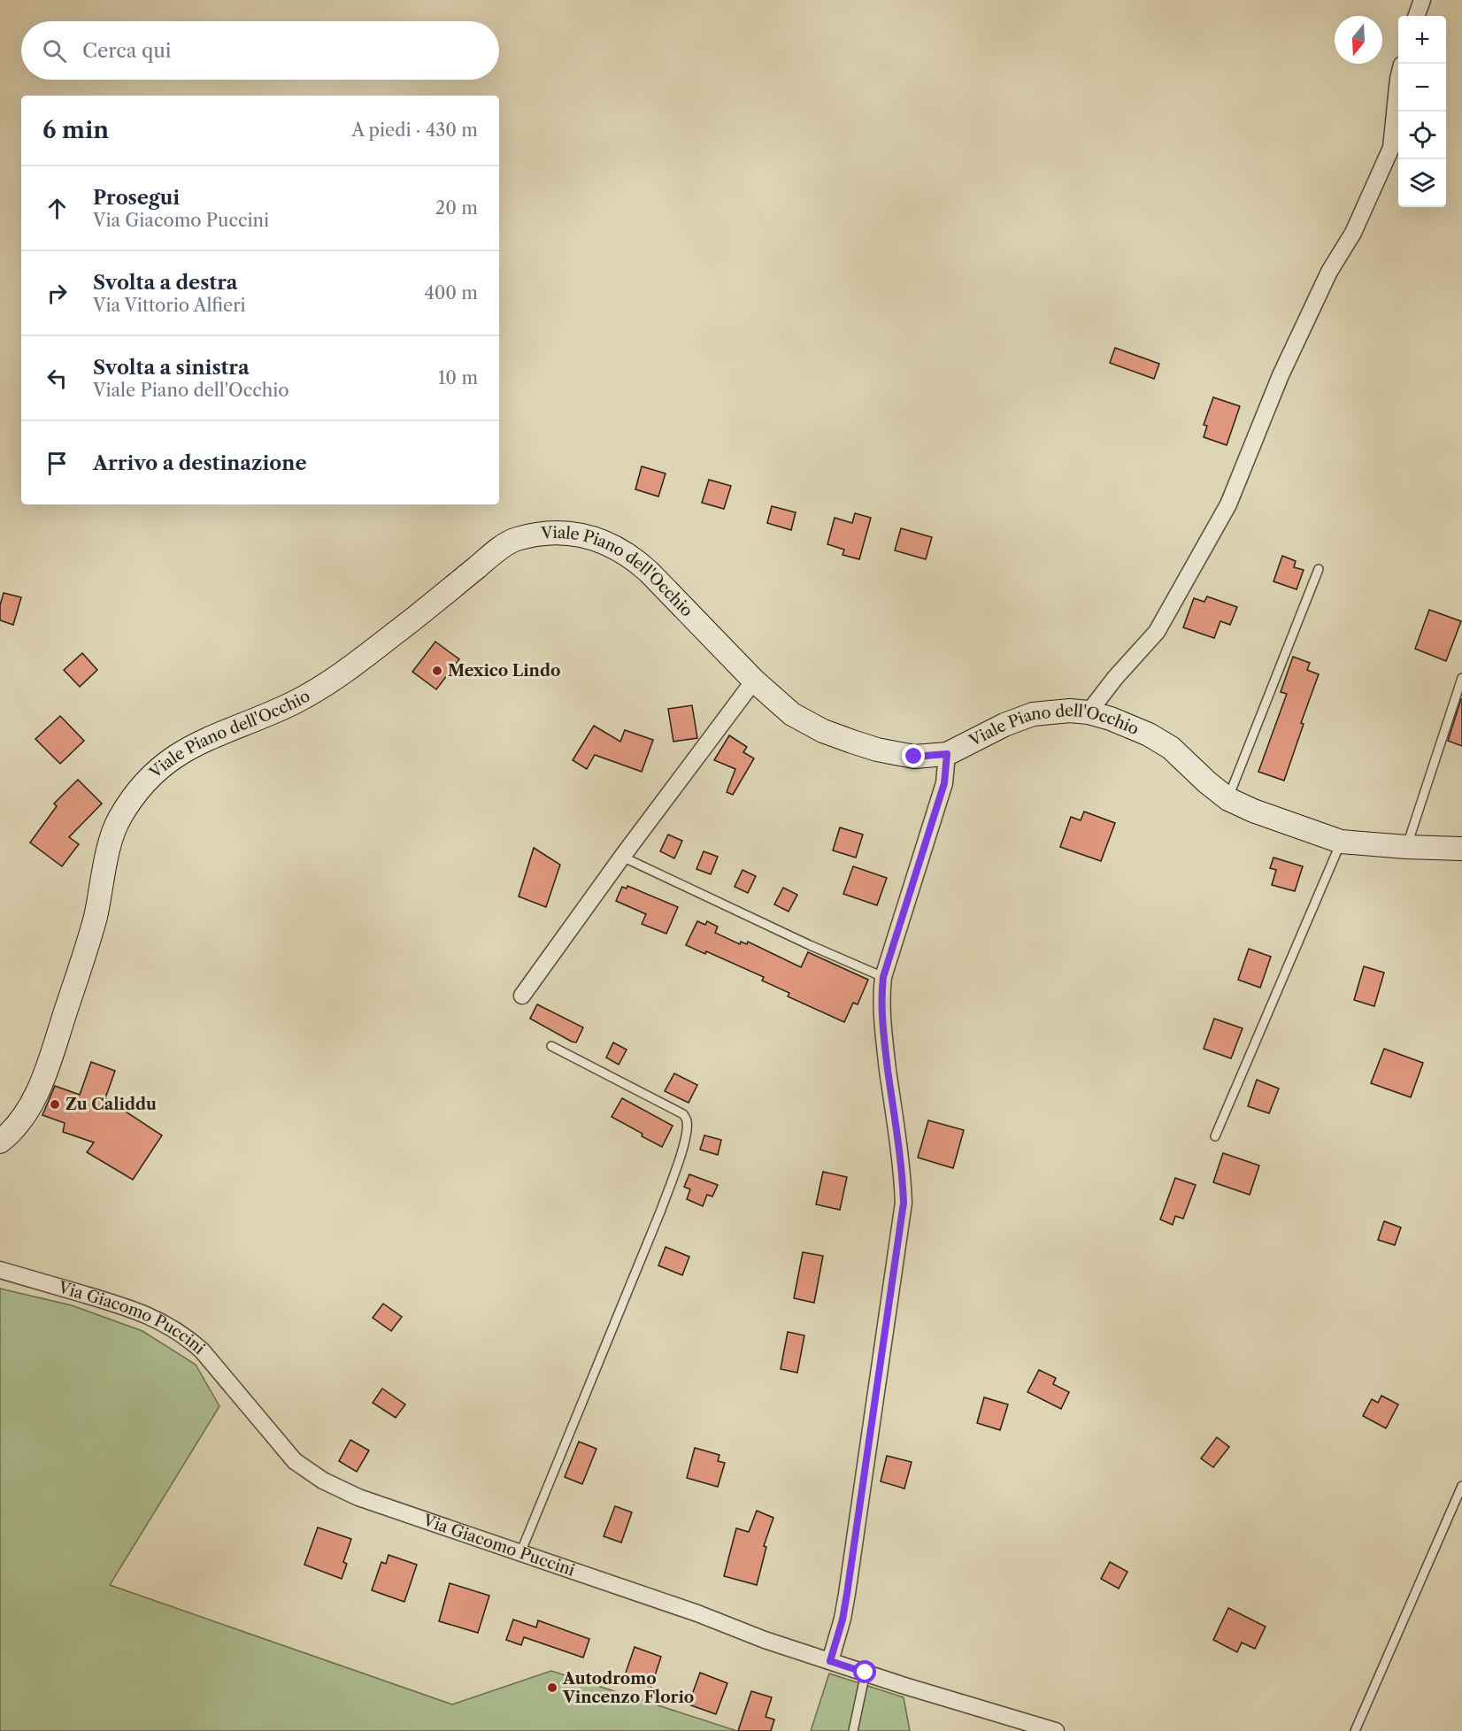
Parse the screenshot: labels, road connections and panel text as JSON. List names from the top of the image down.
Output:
{
  "streets": {
    "main road": ["Viale Piano dell'Occhio"],
    "street": ["Via Giacomo Puccini"]
  },
  "places": ["Mexico Lindo", "Zu Caliddu", "Autodromo Vincenzo Florio"],
  "north": "bottom",
  "page": {
    "map_buttons": ["+", "−"],
    "search": "Cerca qui",
    "heading": ["6 min", "A piedi · 430 m"],
    "list": [
      ["Prosegui", "Via Giacomo Puccini", "20 m"],
      ["Svolta a destra", "Via Vittorio Alfieri", "400 m"],
      ["Svolta a sinistra", "Viale Piano dell'Occhio", "10 m"],
      "Arrivo a destinazione"
    ]
  }
}
